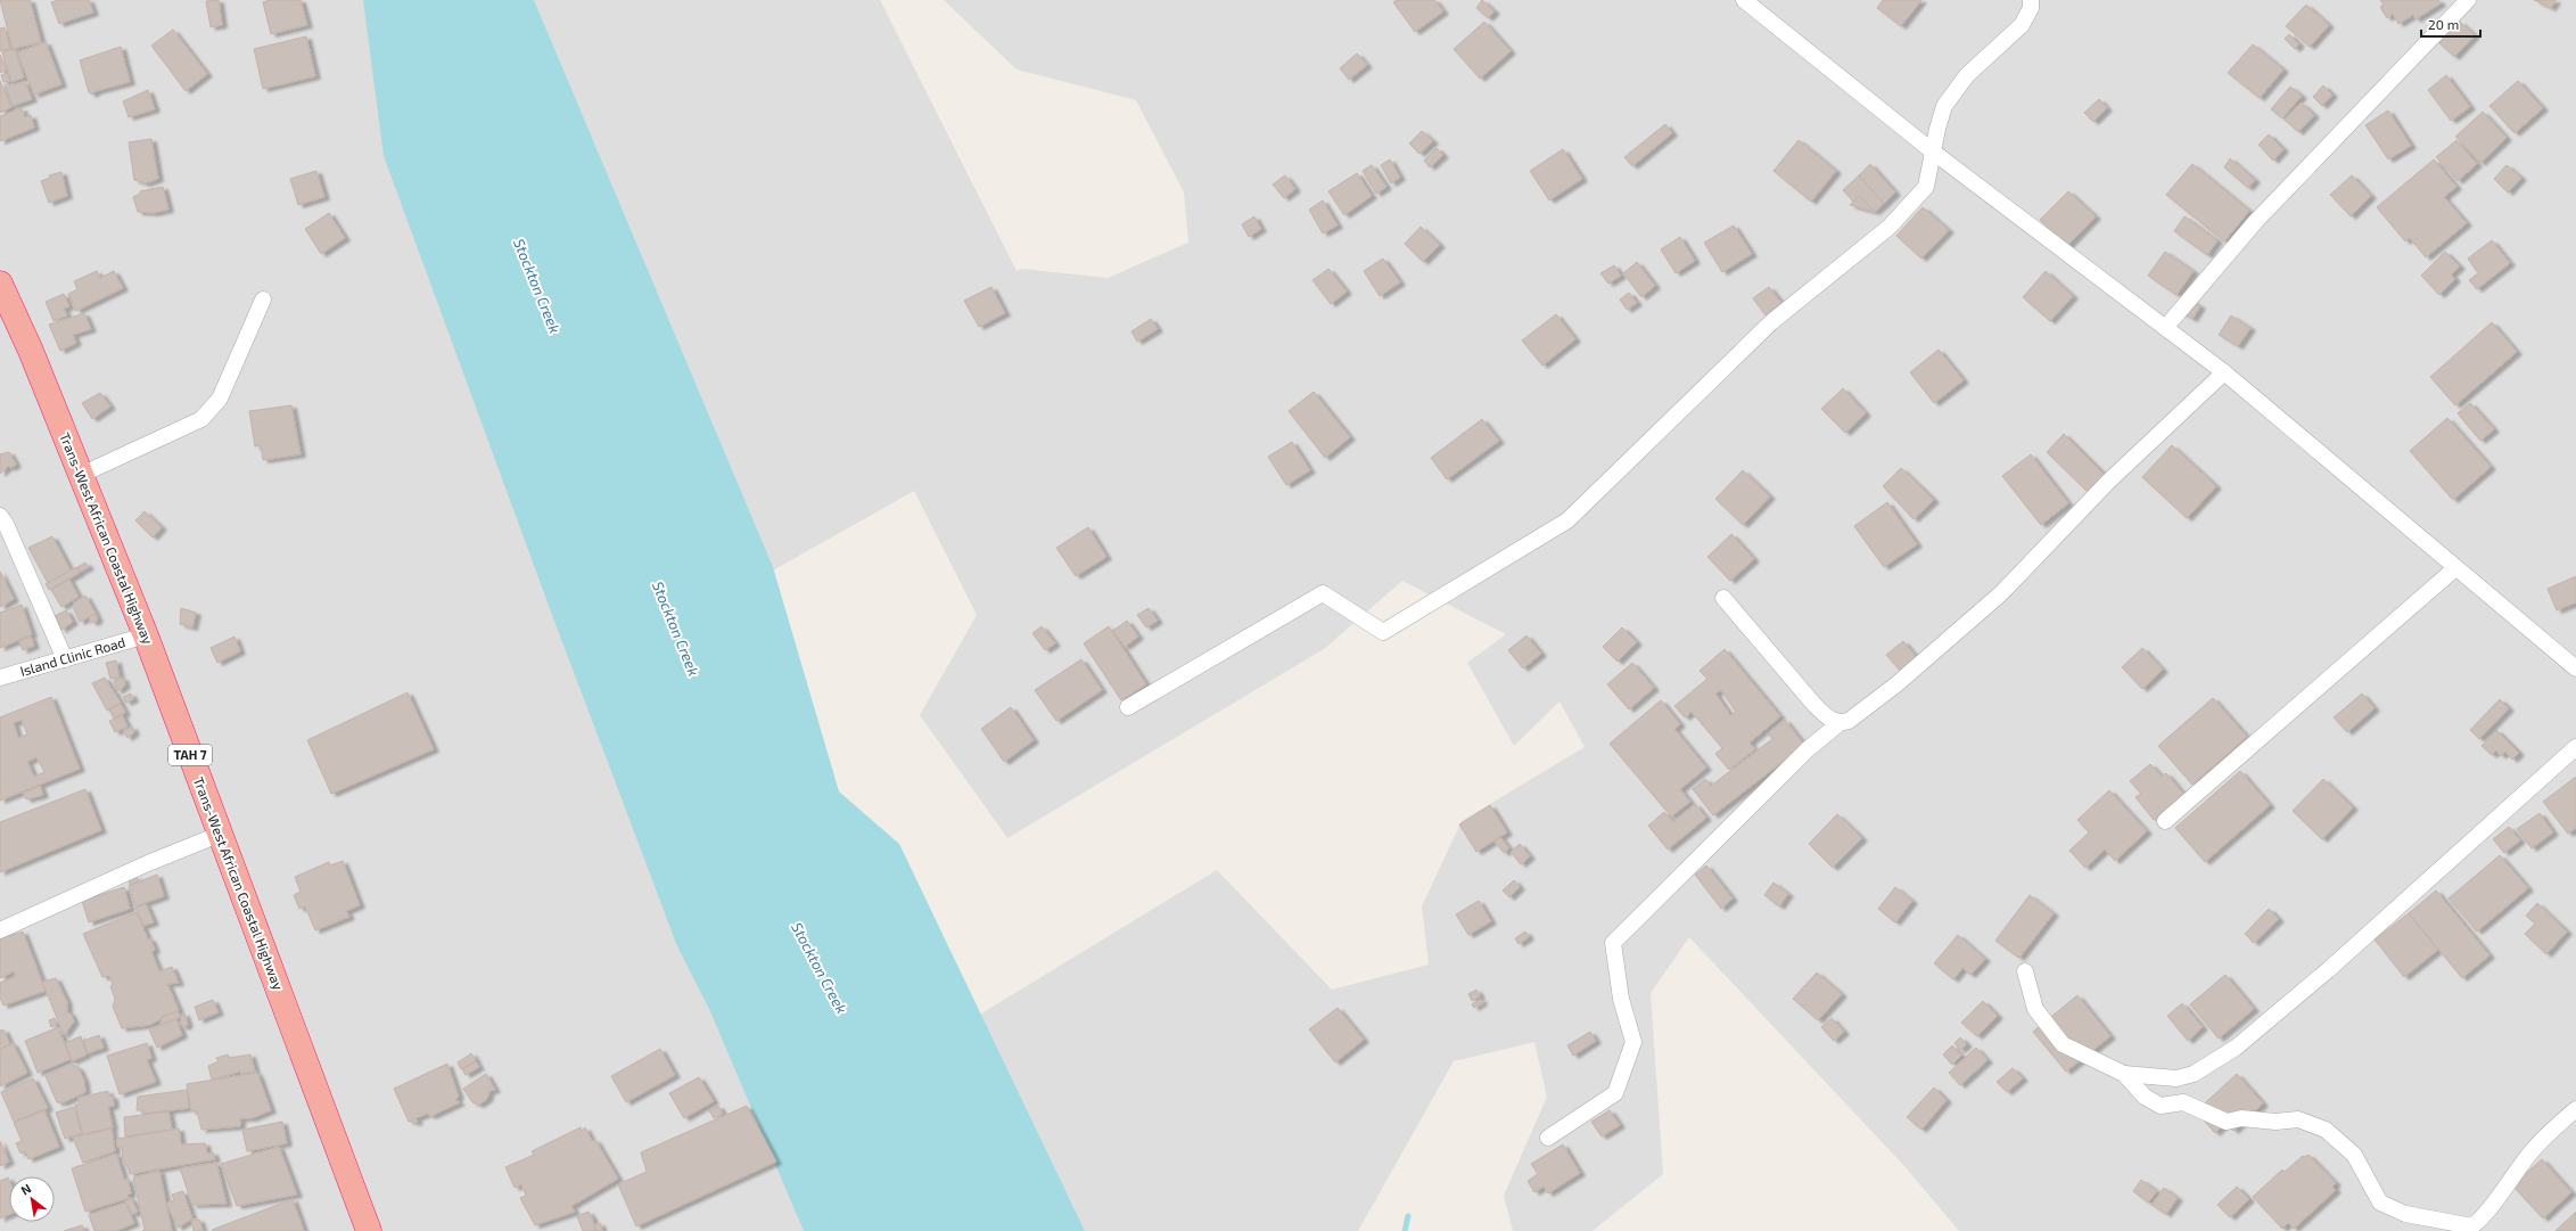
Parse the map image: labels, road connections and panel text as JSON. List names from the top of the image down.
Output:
{
  "streets": {
    "highway": ["Trans-West African Coastal Highway", "TAH 7"],
    "street": ["Island Clinic Road"]
  },
  "crossings": [
    ["Trans-West African Coastal Highway", "Island Clinic Road"]
  ],
  "water": ["Stockton Creek"],
  "scale_bar": "20 m",
  "north": "top left"
}
